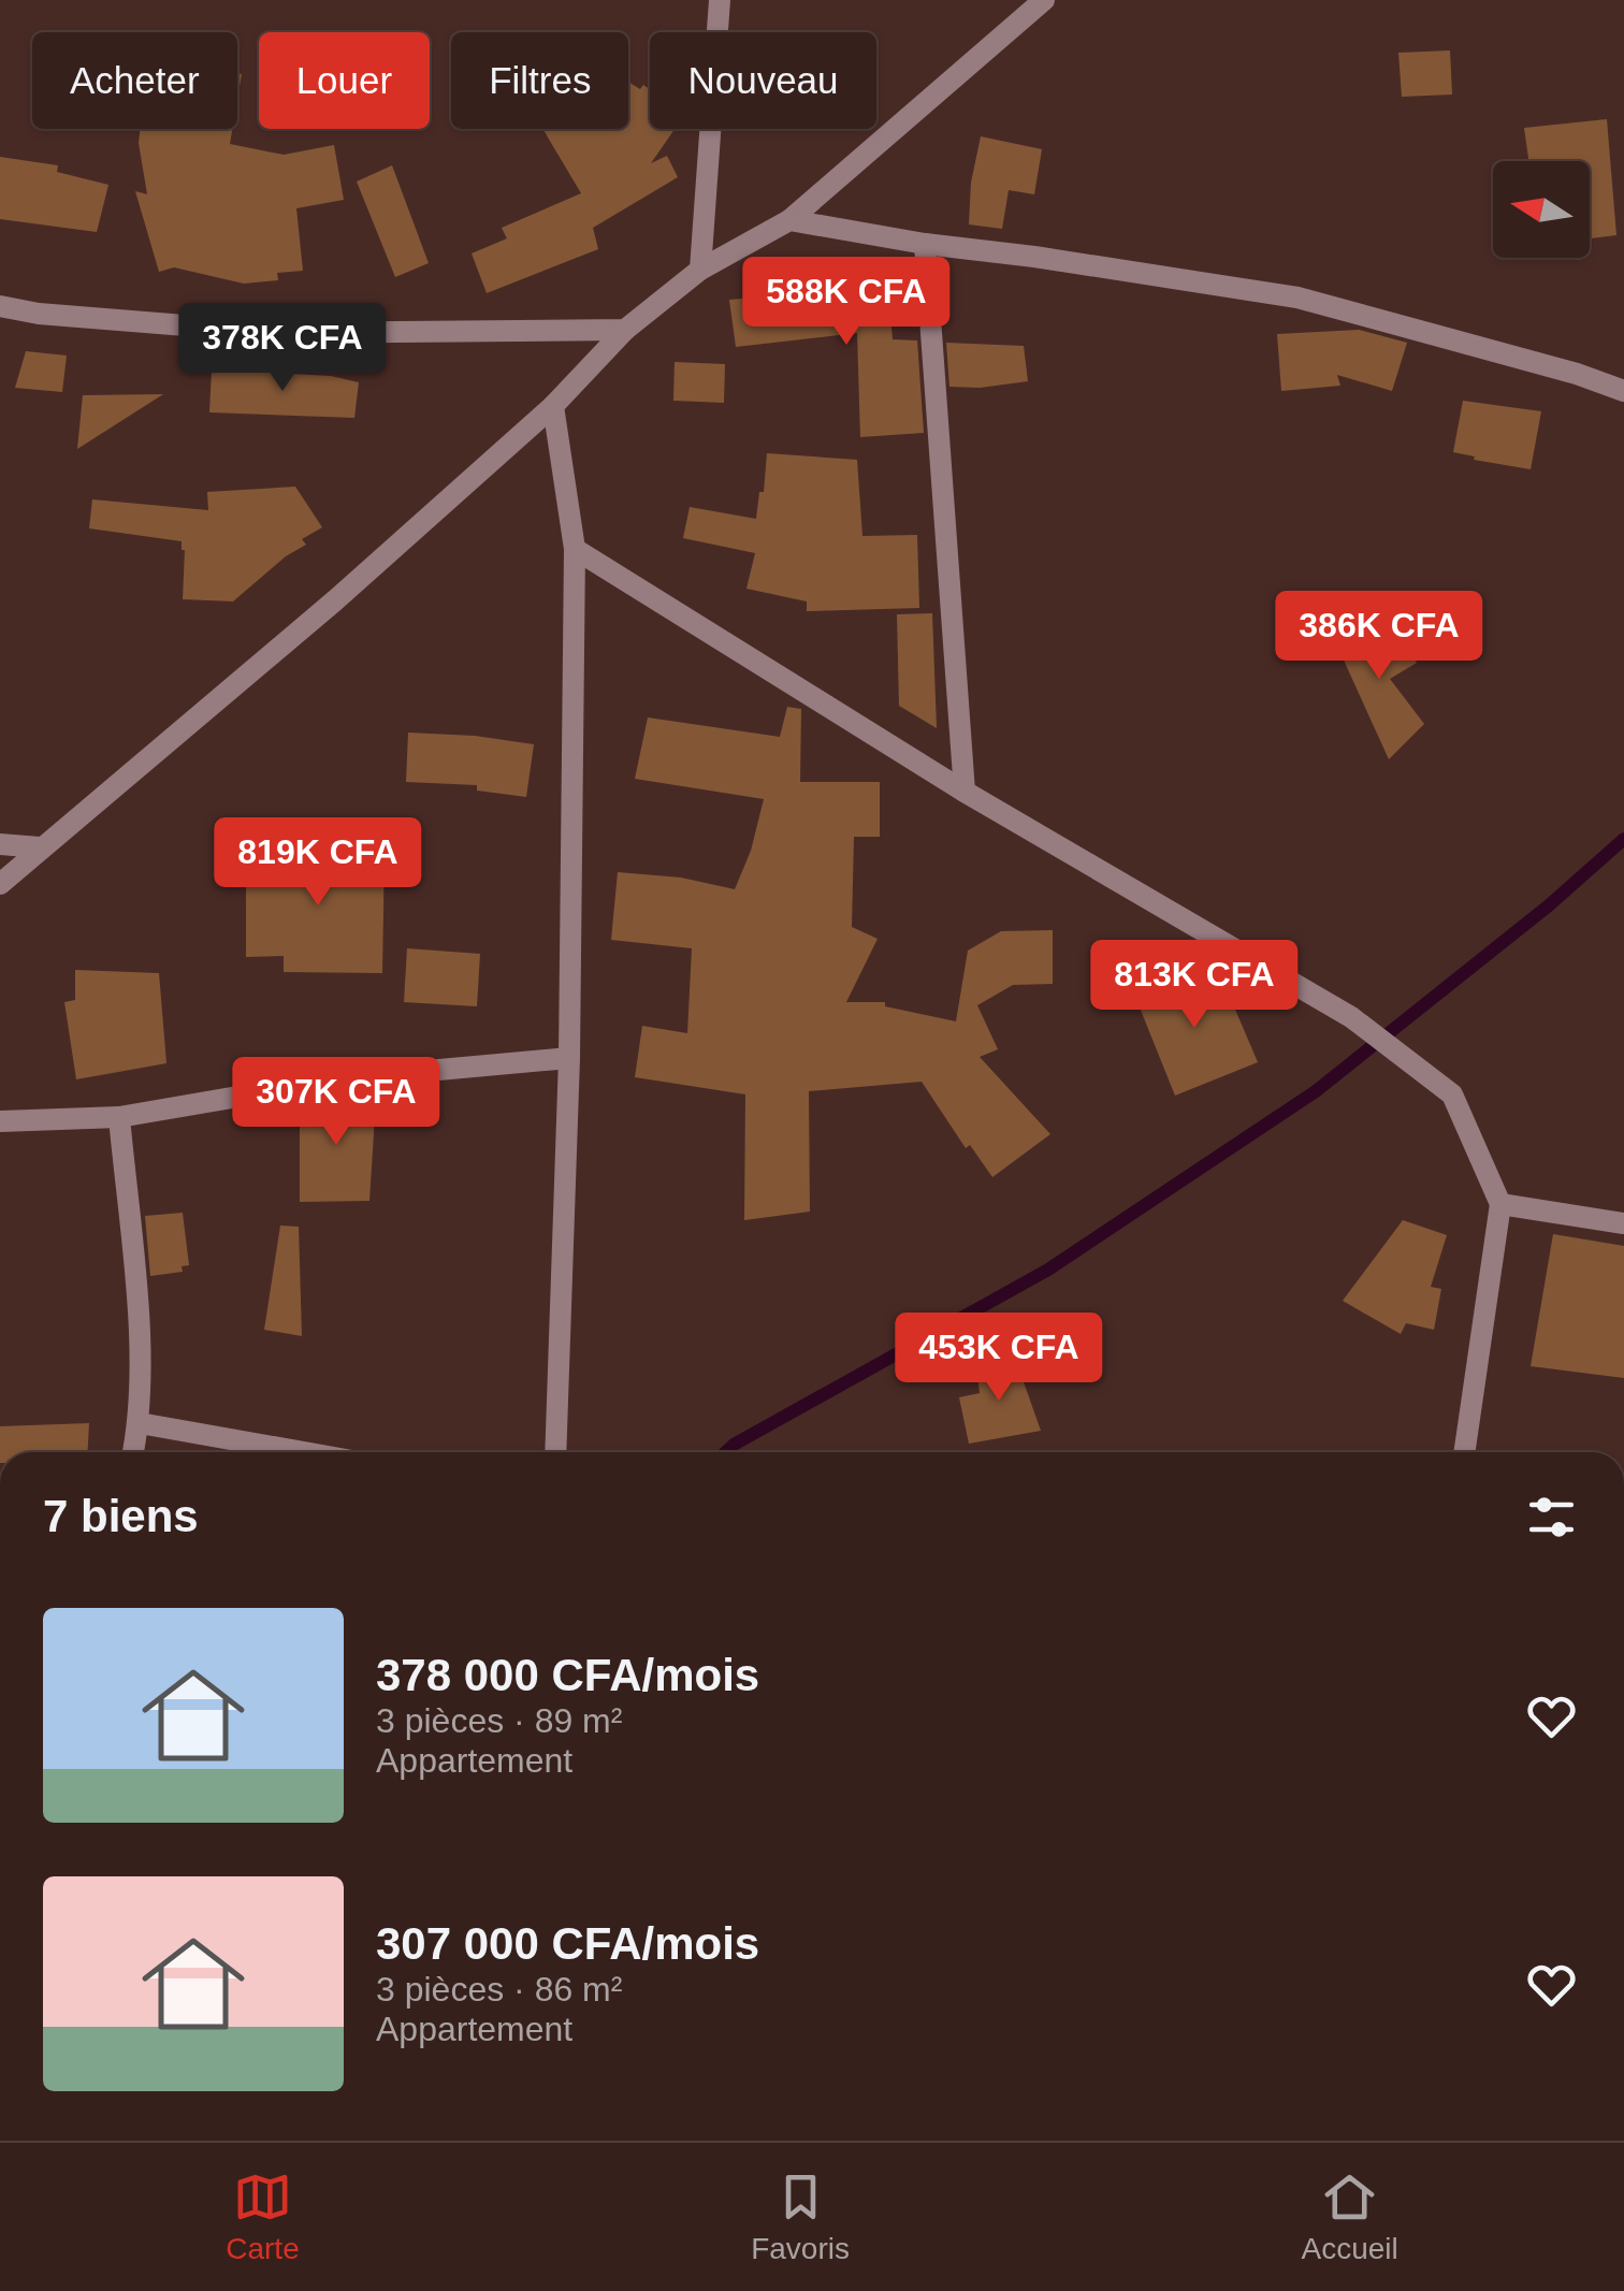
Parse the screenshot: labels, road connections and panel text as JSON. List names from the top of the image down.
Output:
{
  "north": "left",
  "page": {
    "chip": [
      "Acheter",
      "Louer",
      "Filtres",
      "Nouveau"
    ],
    "price": [
      "588K CFA",
      "378K CFA",
      "386K CFA",
      "819K CFA",
      "813K CFA",
      "307K CFA",
      "453K CFA"
    ],
    "heading": "7 biens",
    "list": [
      {
        "name": "378 000 CFA/mois",
        "note": "3 pièces · 89 m² · Appartement"
      },
      {
        "name": "307 000 CFA/mois",
        "note": "3 pièces · 86 m² · Appartement"
      }
    ],
    "tabs": ["Carte", "Favoris", "Accueil"]
  }
}
